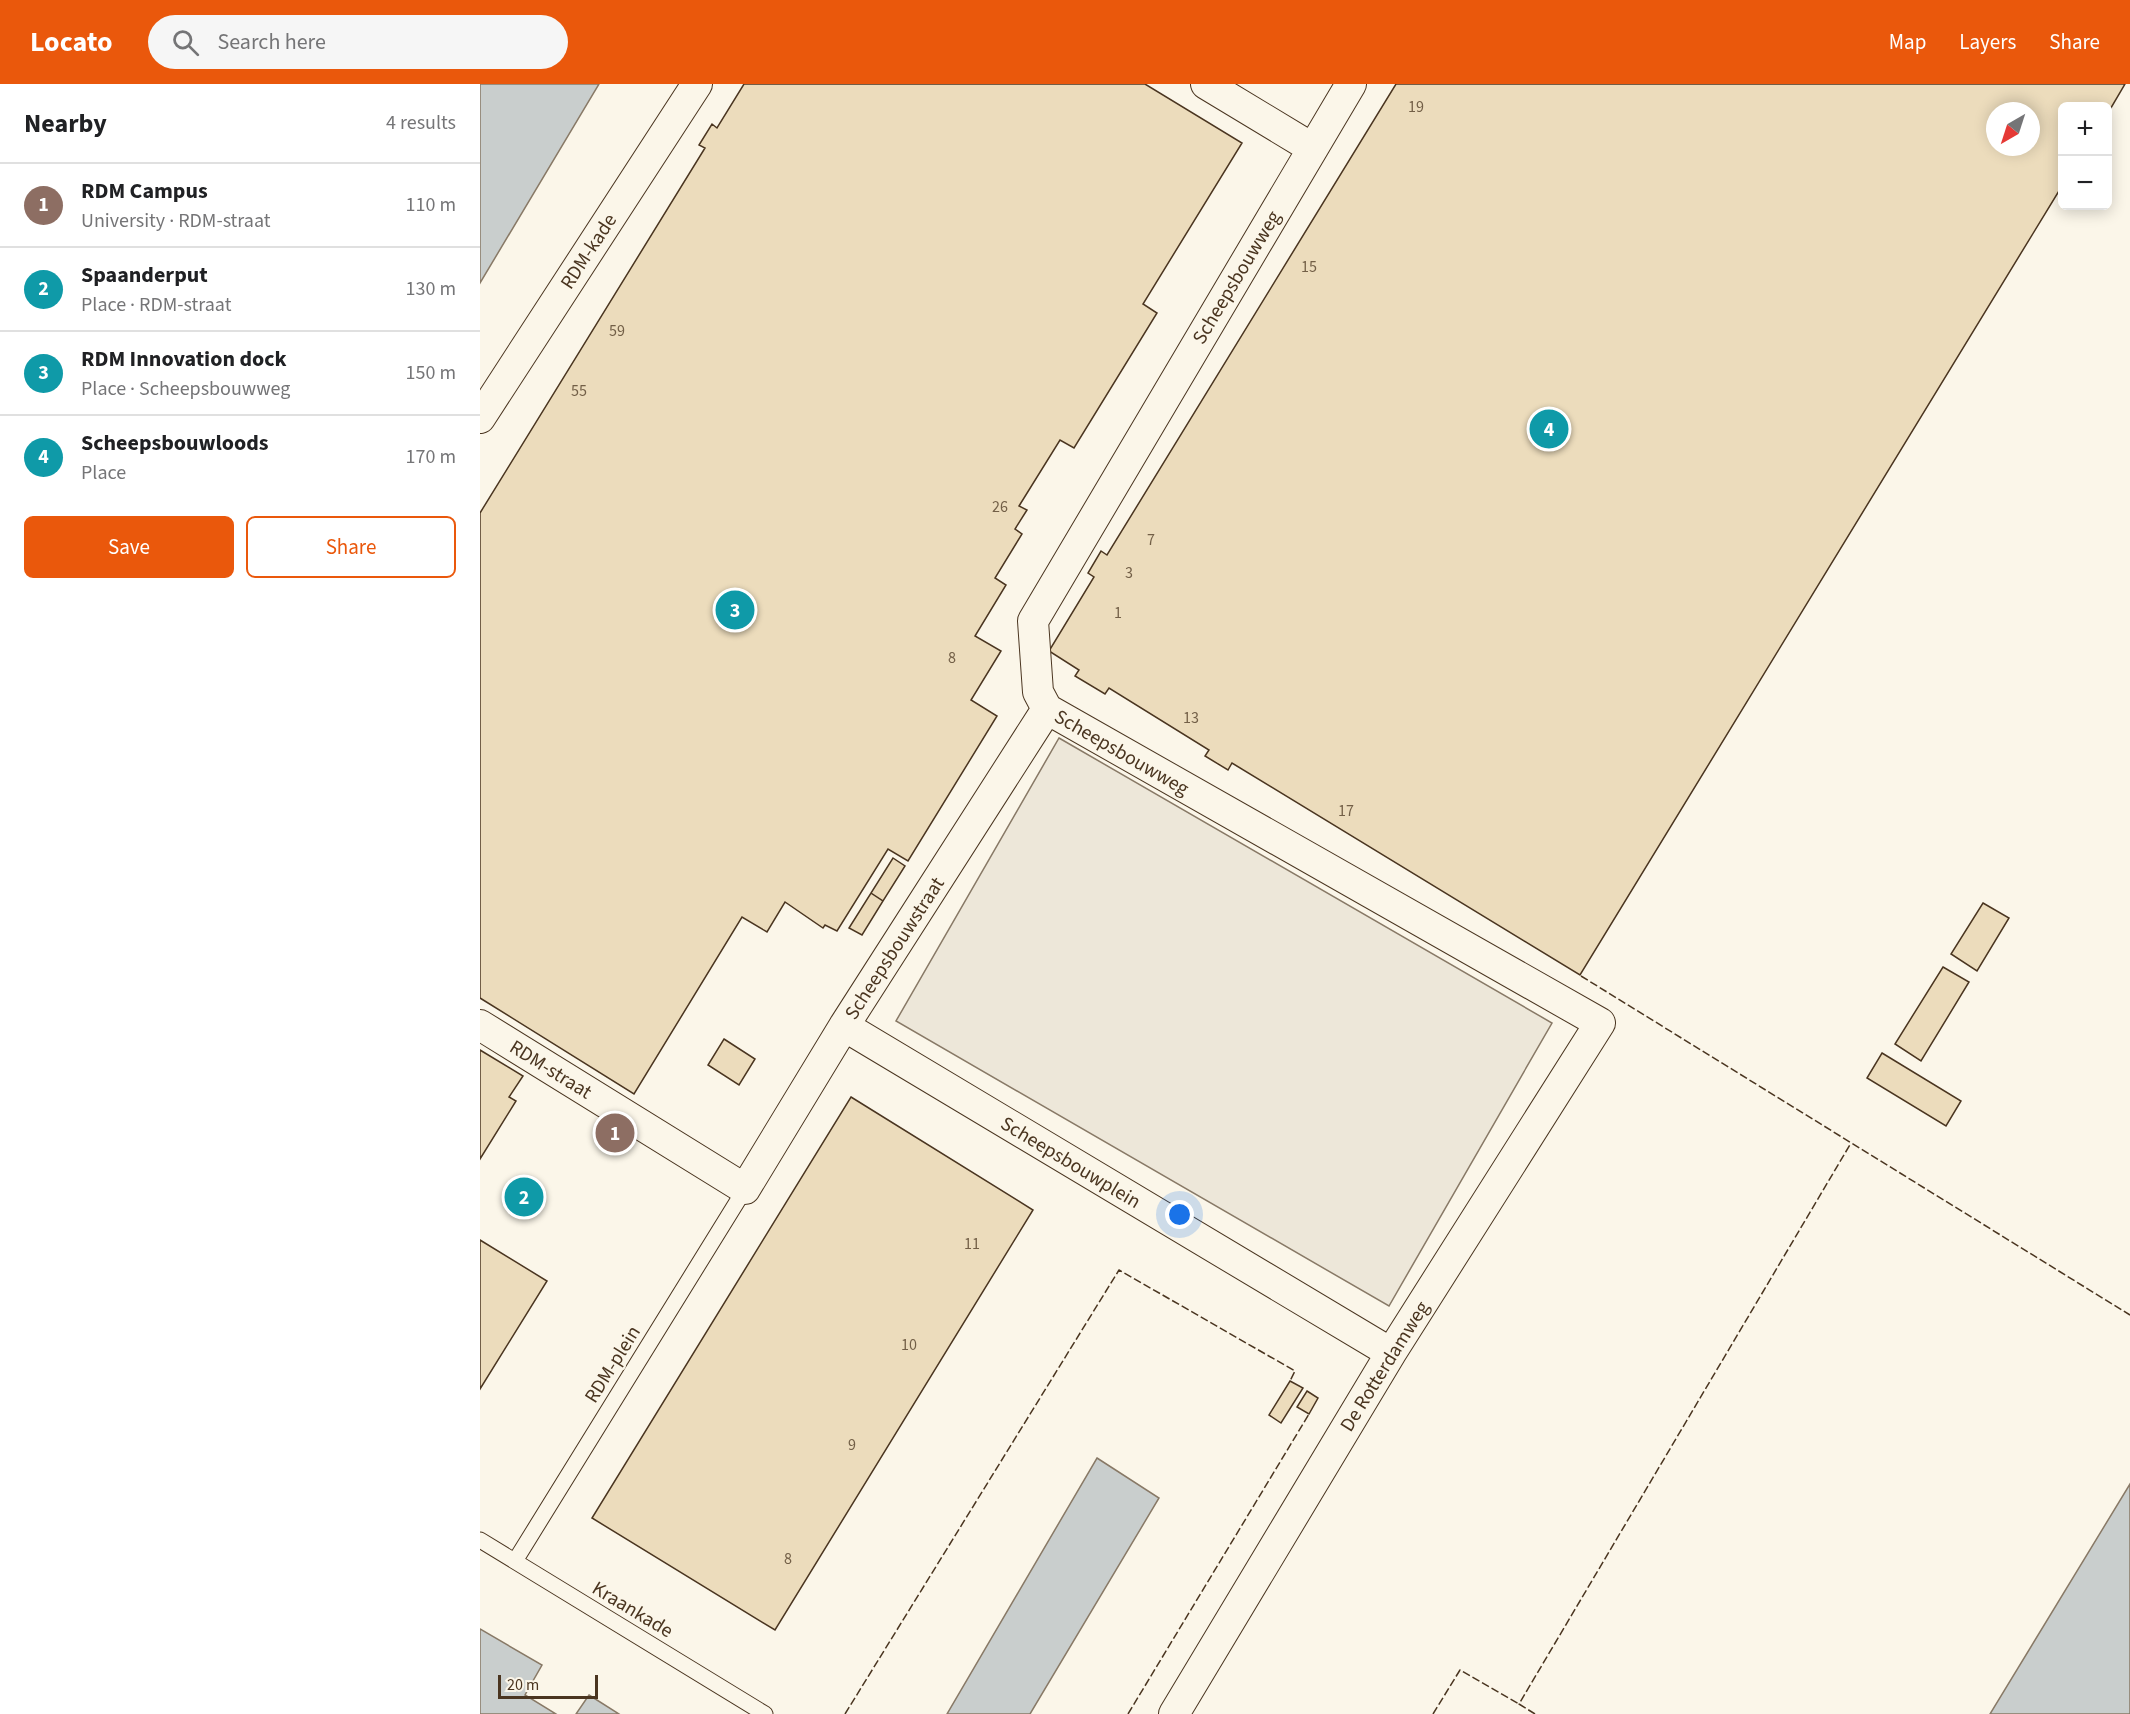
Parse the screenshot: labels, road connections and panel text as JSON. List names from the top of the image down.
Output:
{
  "streets": {
    "street": [
      "RDM-kade",
      "Scheepsbouwweg",
      "Scheepsbouwstraat",
      "RDM-straat",
      "Scheepsbouwplein",
      "De Rotterdamweg"
    ],
    "lane": ["RDM-plein", "Kraankade"]
  },
  "crossings": [
    ["Scheepsbouwweg", "Scheepsbouwstraat"],
    ["Scheepsbouwweg", "De Rotterdamweg"],
    ["Scheepsbouwstraat", "RDM-straat"],
    ["Scheepsbouwstraat", "Scheepsbouwplein"],
    ["Scheepsbouwstraat", "RDM-plein"],
    ["RDM-straat", "RDM-plein"],
    ["Scheepsbouwplein", "De Rotterdamweg"],
    ["RDM-plein", "Kraankade"]
  ],
  "house_numbers": [
    "19",
    "15",
    "59",
    "55",
    "26",
    "7",
    "3",
    "1",
    "8",
    "13",
    "17",
    "11",
    "10",
    "9",
    "8"
  ],
  "scale_bar": "20 m",
  "north": "bottom left",
  "page": {
    "header": "Locato",
    "search": "Search here",
    "nav": ["Map", "Layers", "Share"],
    "heading": ["Nearby", "4 results"],
    "map_buttons": ["+", "−"],
    "list": [
      {
        "mark": "1",
        "name": "RDM Campus",
        "note": "University · RDM-straat",
        "value": "110 m"
      },
      {
        "mark": "2",
        "name": "Spaanderput",
        "note": "Place · RDM-straat",
        "value": "130 m"
      },
      {
        "mark": "3",
        "name": "RDM Innovation dock",
        "note": "Place · Scheepsbouwweg",
        "value": "150 m"
      },
      {
        "mark": "4",
        "name": "Scheepsbouwloods",
        "note": "Place",
        "value": "170 m"
      }
    ],
    "pins": [
      "4",
      "3",
      "1",
      "2"
    ],
    "buttons": ["Save", "Share"],
    "scale": "20 m"
  }
}
